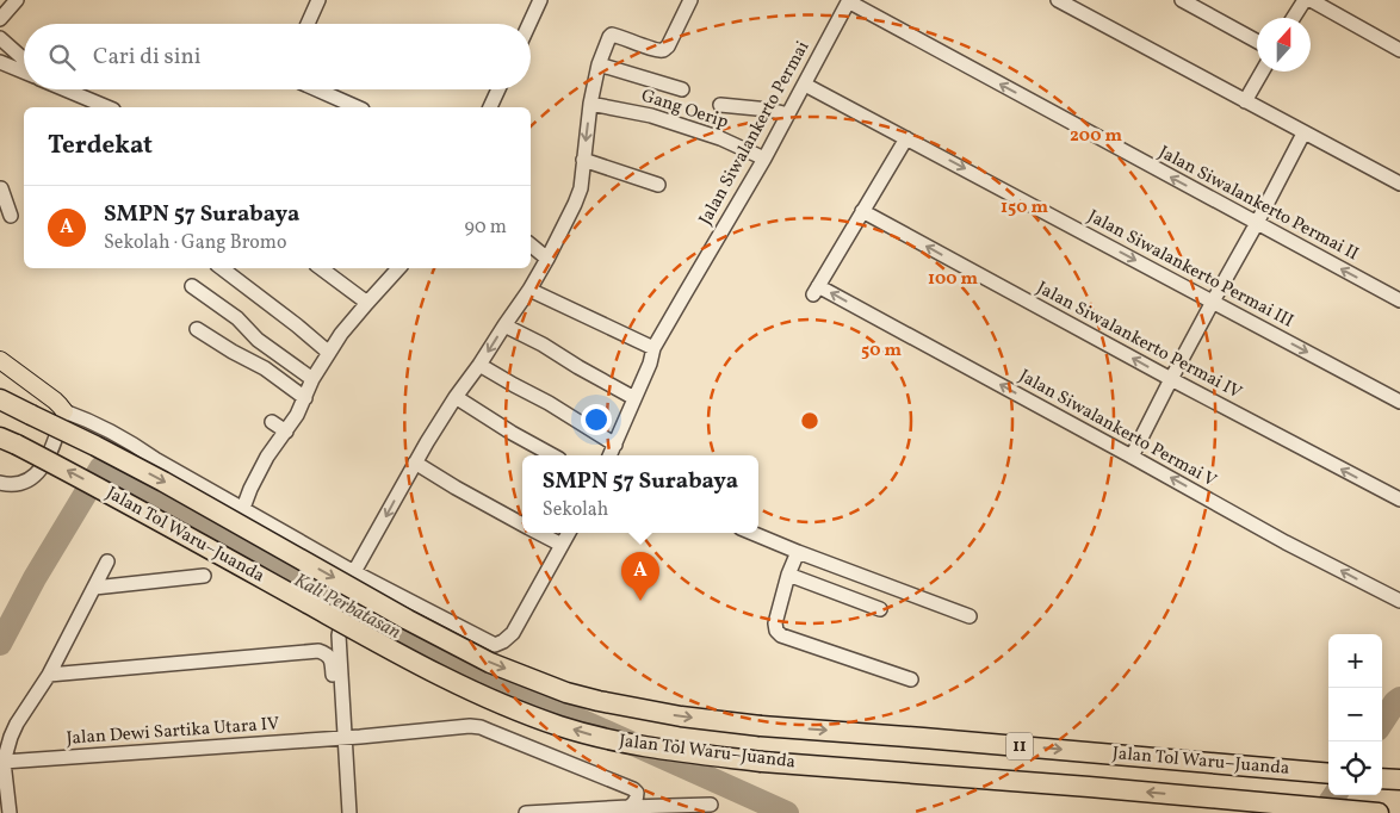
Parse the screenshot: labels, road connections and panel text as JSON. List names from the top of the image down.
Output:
{
  "streets": {
    "highway": ["Jalan Tol Waru–Juanda", "11"],
    "street": [
      "Gang Oerip",
      "Jalan Siwalankerto Permai",
      "Jalan Siwalankerto Permai II",
      "Jalan Siwalankerto Permai III",
      "Jalan Siwalankerto Permai IV",
      "Jalan Siwalankerto Permai V",
      "Jalan Dewi Sartika Utara IV"
    ]
  },
  "crossings": [
    ["Gang Oerip", "Jalan Siwalankerto Permai"],
    ["Jalan Siwalankerto Permai", "Jalan Siwalankerto Permai II"],
    ["Jalan Siwalankerto Permai", "Jalan Siwalankerto Permai III"],
    ["Jalan Siwalankerto Permai IV", "Jalan Siwalankerto Permai V"]
  ],
  "one_way": ["Jalan Siwalankerto Permai III", "Jalan Siwalankerto Permai IV", "Jalan Siwalankerto Permai V"],
  "water": ["Kali Perbatasan"],
  "north": "top",
  "page": {
    "search": "Cari di sini",
    "heading": "Terdekat",
    "list": [
      {
        "mark": "A",
        "name": "SMPN 57 Surabaya",
        "note": "Sekolah · Gang Bromo",
        "value": "90 m"
      }
    ],
    "popup": ["SMPN 57 Surabaya", "Sekolah"],
    "pins": "A",
    "map_buttons": ["+", "−"]
  },
  "rings": [
    "200 m",
    "150 m",
    "100 m",
    "50 m"
  ]
}
